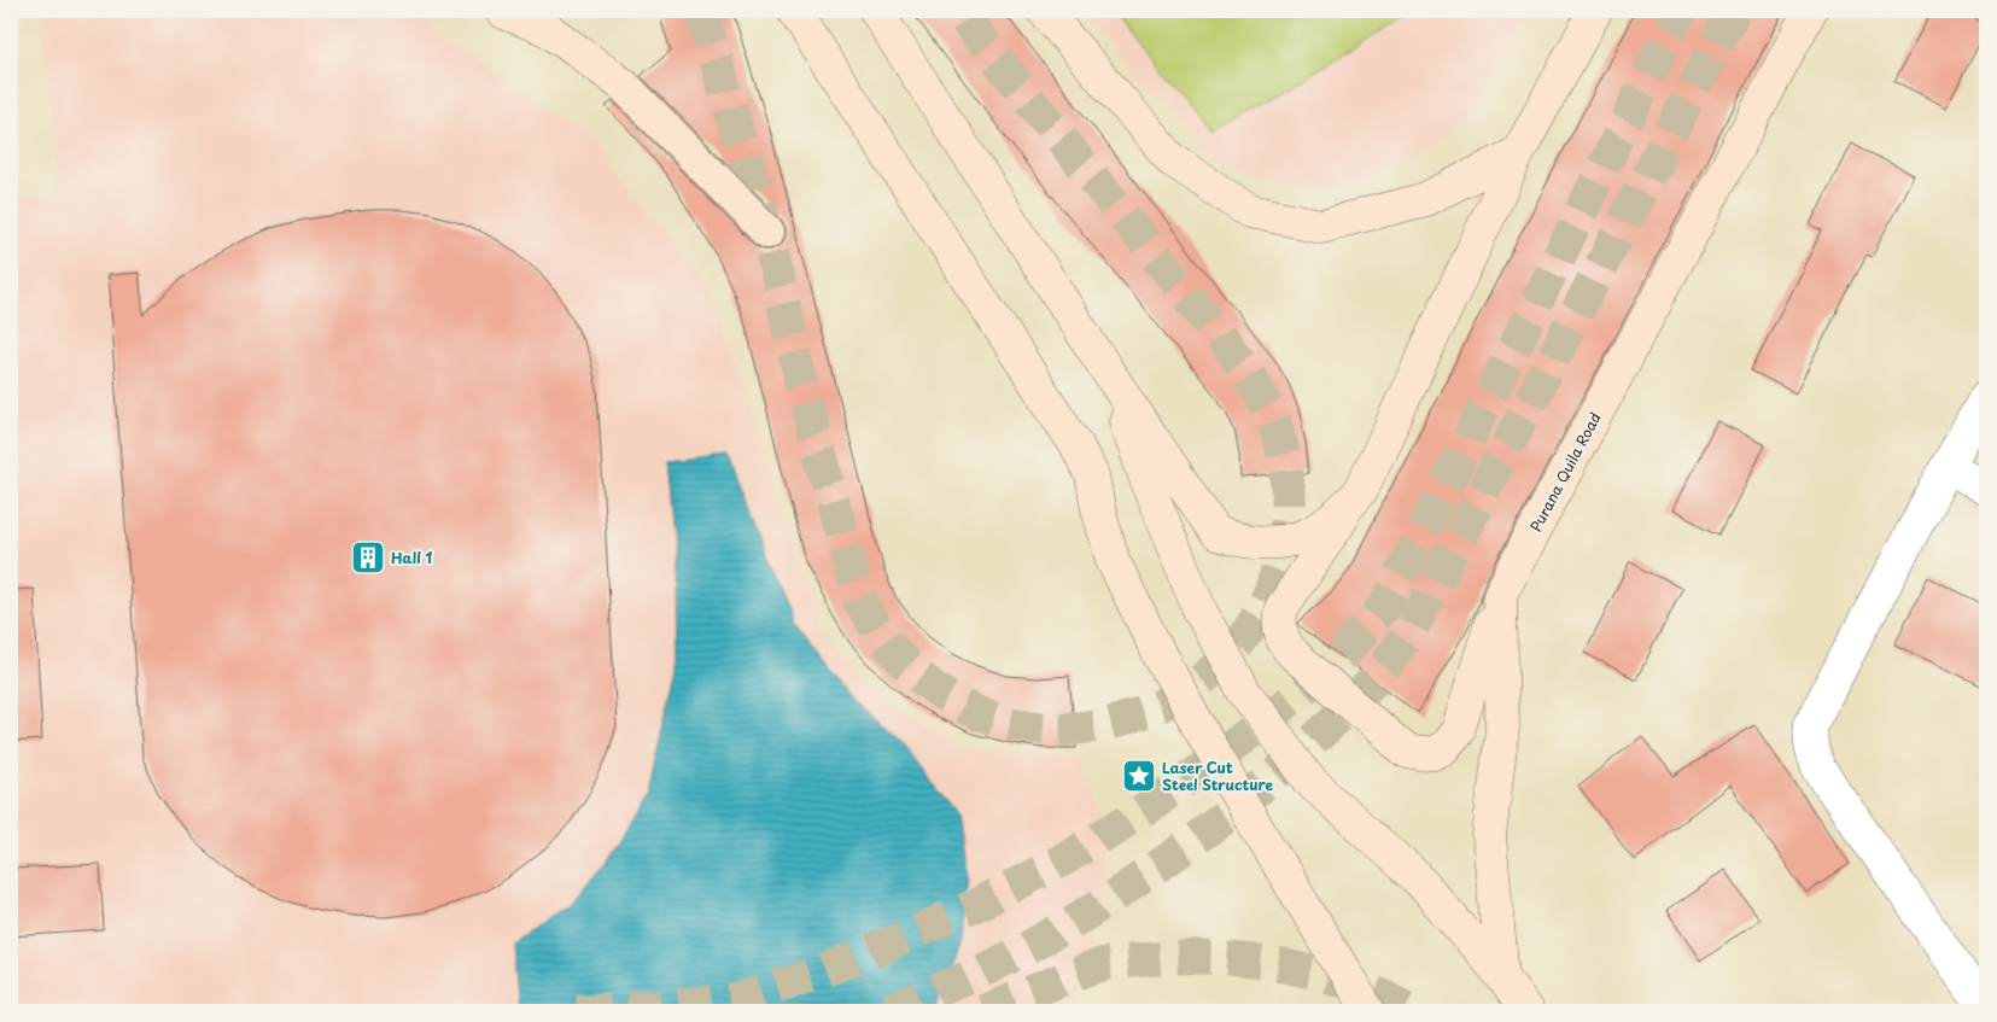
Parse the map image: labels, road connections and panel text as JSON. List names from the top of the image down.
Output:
{
  "streets": {
    "main road": ["Purana Quila Road"]
  },
  "places": {
    "building": ["Hall 1"],
    "place": ["Laser Cut Steel Structure"]
  }
}
